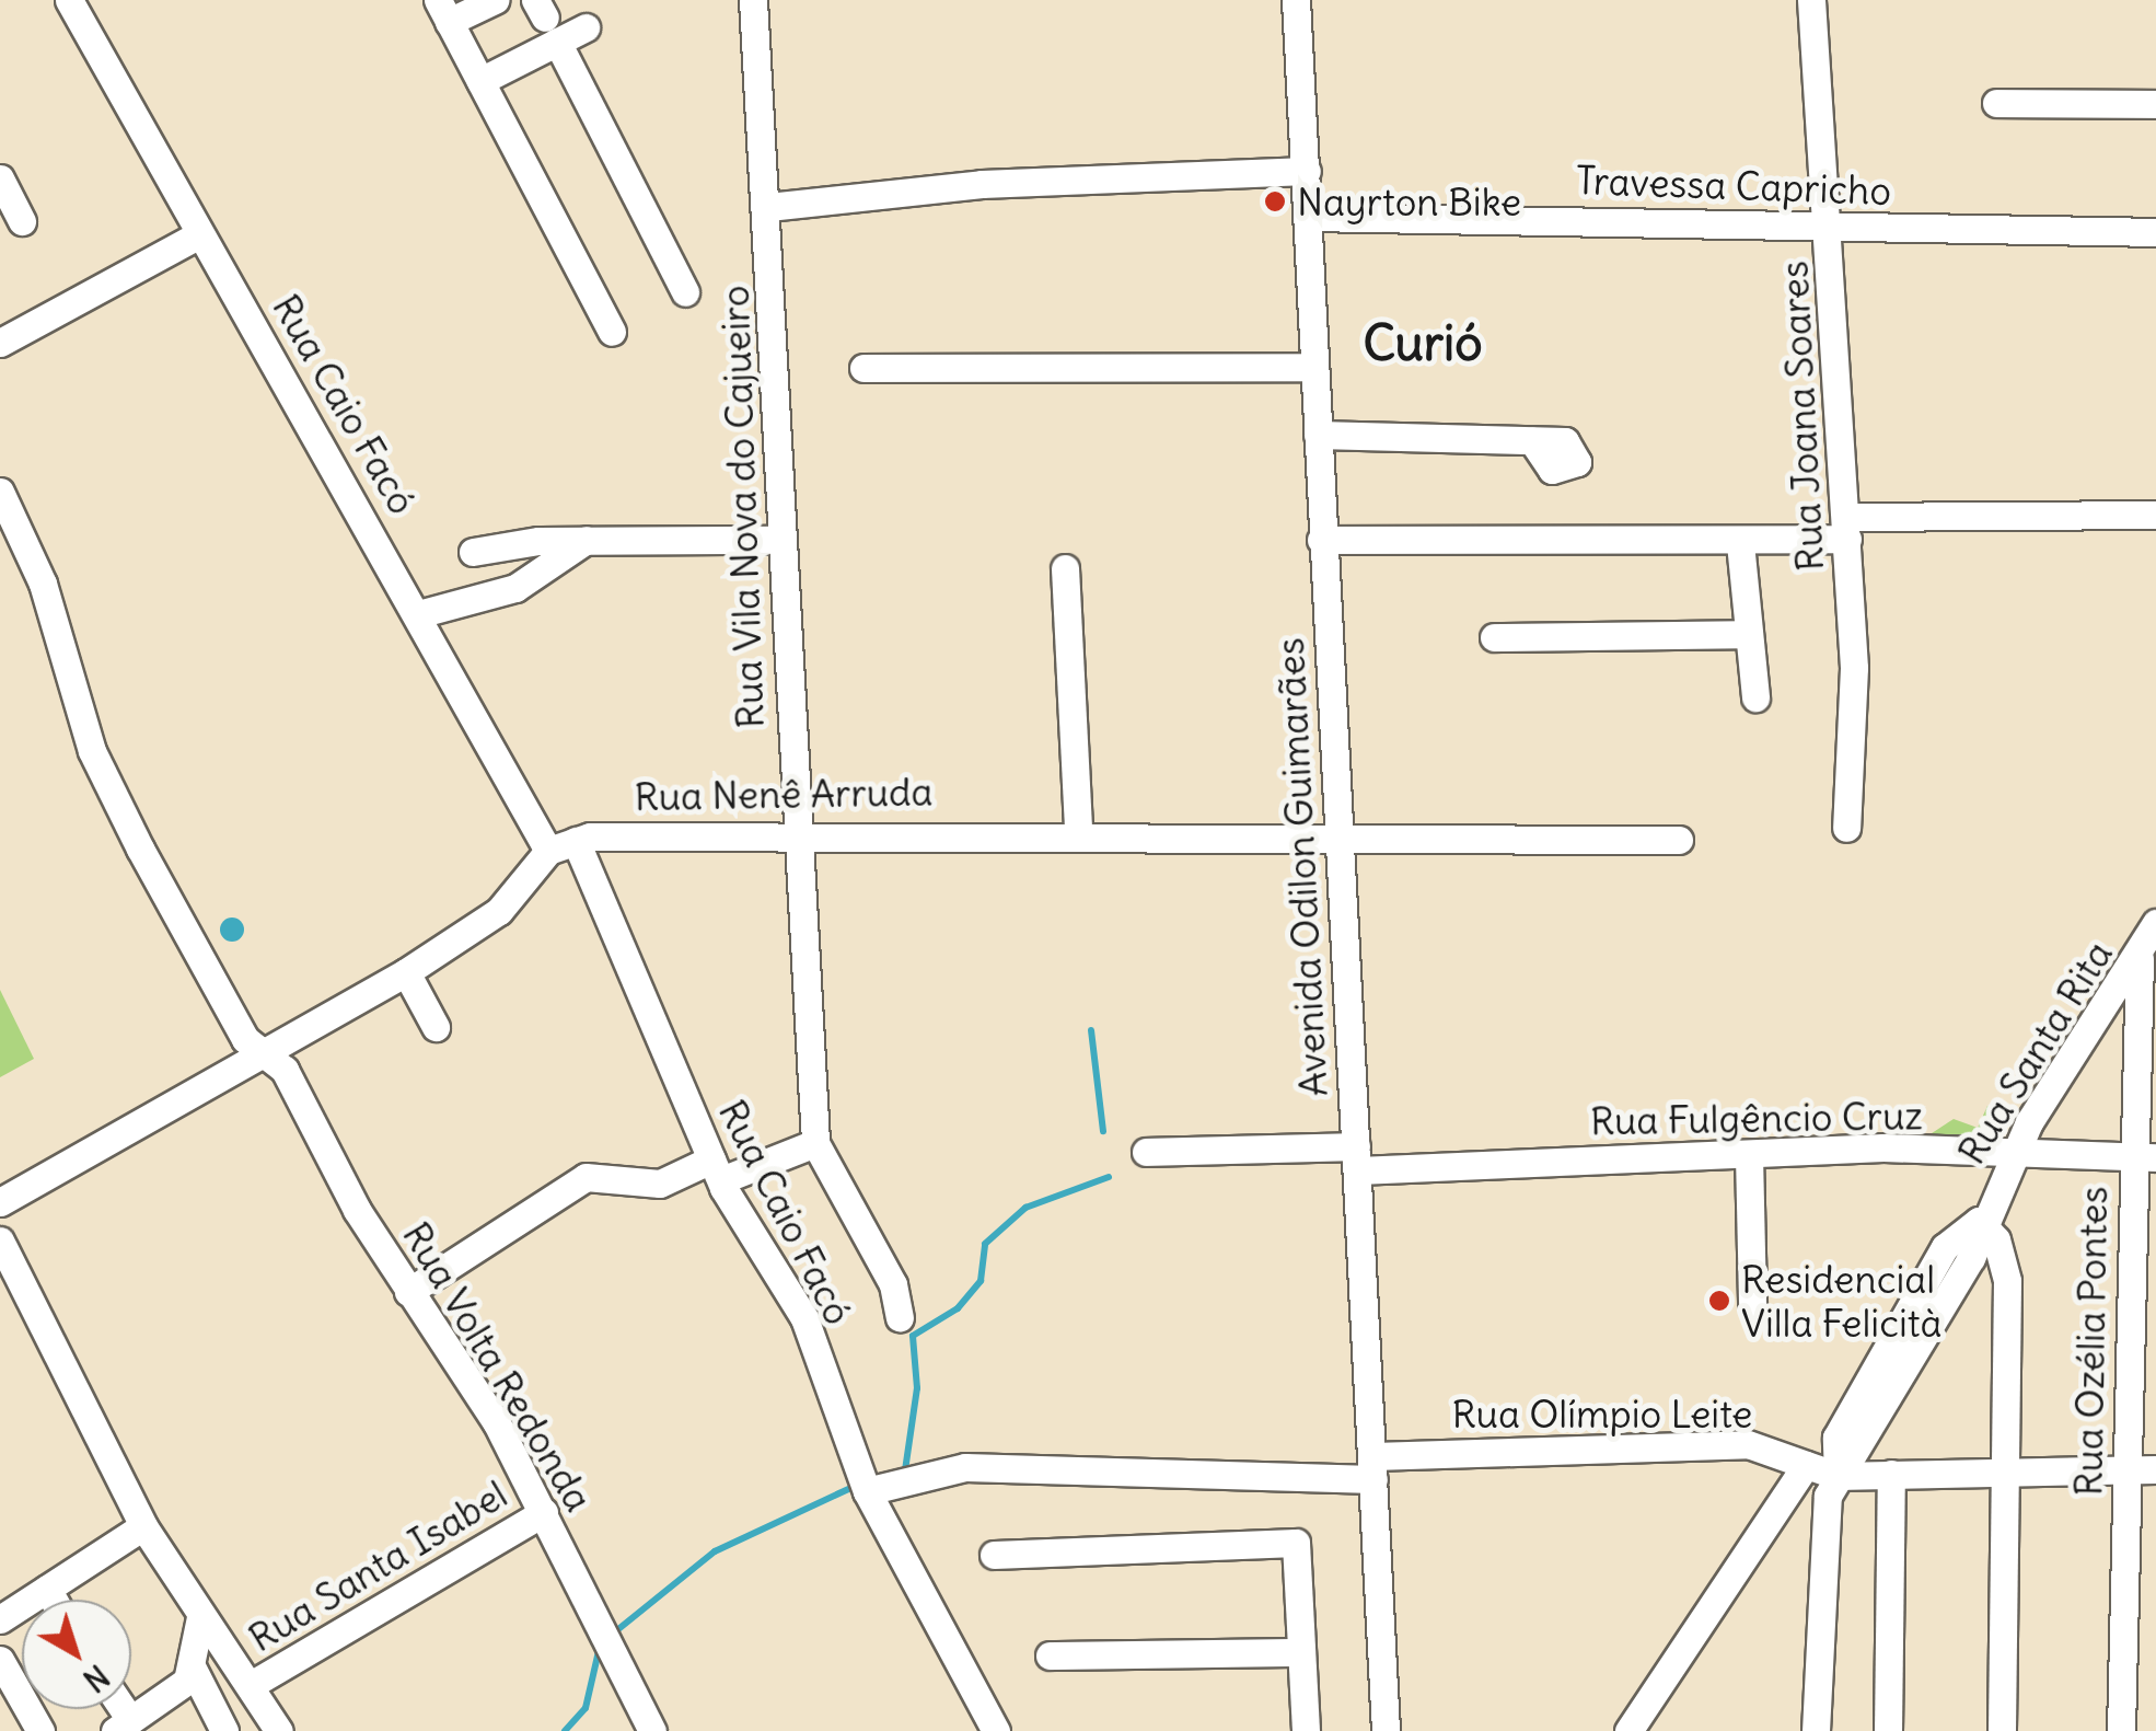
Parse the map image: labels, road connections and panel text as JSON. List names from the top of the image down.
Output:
{
  "streets": {
    "street": [
      "Travessa Capricho",
      "Rua Caio Facó",
      "Rua Joana Soares",
      "Rua Vila Nova do Cajueiro",
      "Rua Nenê Arruda",
      "Avenida Odilon Guimarães",
      "Rua Santa Rita",
      "Rua Fulgêncio Cruz",
      "Rua Ozélia Pontes",
      "Rua Volta Redonda",
      "Rua Olímpio Leite",
      "Rua Santa Isabel"
    ]
  },
  "crossings": [
    ["Travessa Capricho", "Rua Joana Soares"],
    ["Travessa Capricho", "Avenida Odilon Guimarães"],
    ["Rua Caio Facó", "Rua Nenê Arruda"],
    ["Rua Caio Facó", "Rua Olímpio Leite"],
    ["Rua Vila Nova do Cajueiro", "Rua Nenê Arruda"],
    ["Rua Nenê Arruda", "Avenida Odilon Guimarães"],
    ["Avenida Odilon Guimarães", "Rua Fulgêncio Cruz"],
    ["Avenida Odilon Guimarães", "Rua Olímpio Leite"],
    ["Rua Santa Rita", "Rua Fulgêncio Cruz"],
    ["Rua Santa Rita", "Rua Ozélia Pontes"],
    ["Rua Santa Rita", "Rua Olímpio Leite"],
    ["Rua Fulgêncio Cruz", "Rua Ozélia Pontes"],
    ["Rua Ozélia Pontes", "Rua Olímpio Leite"],
    ["Rua Volta Redonda", "Rua Santa Isabel"]
  ],
  "districts": ["Curió"],
  "places": ["Nayrton Bike", "Residencial Villa Felicità"],
  "north": "bottom right"
}
